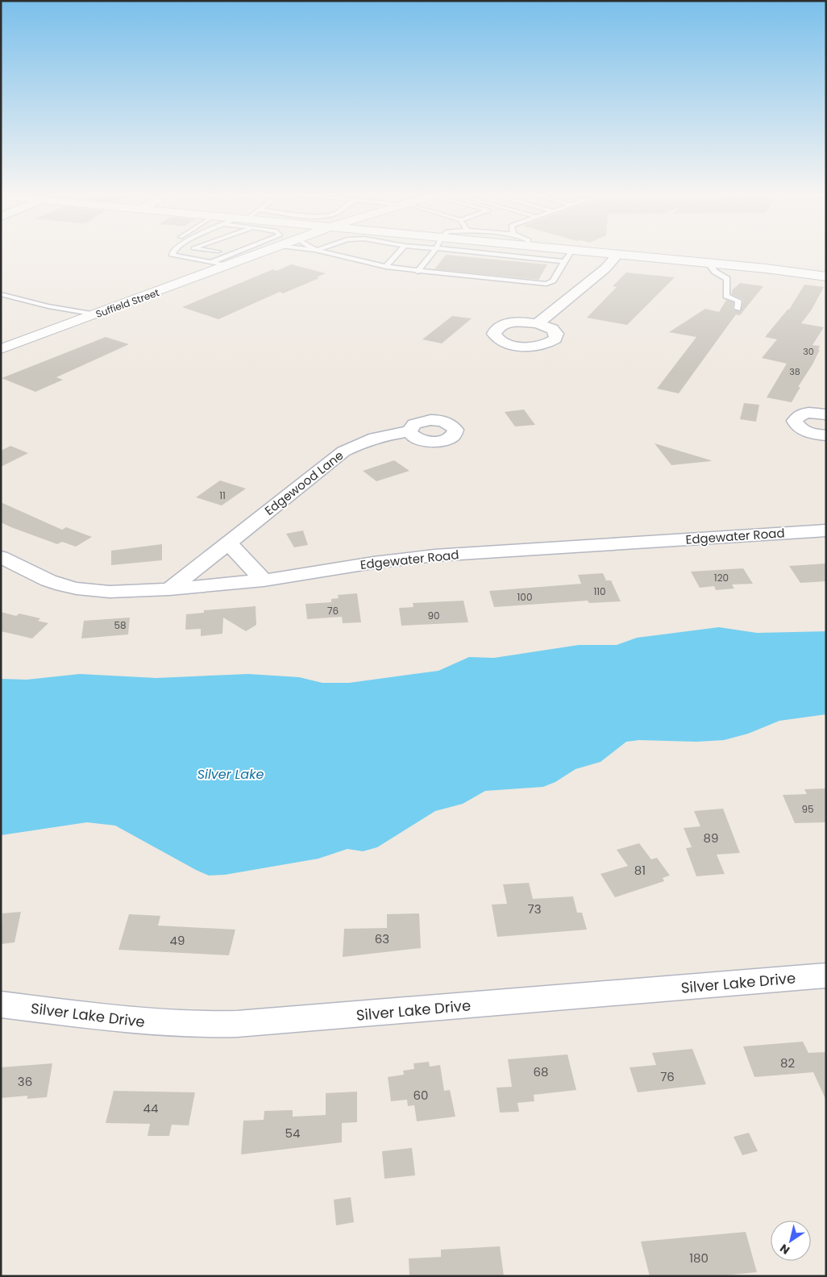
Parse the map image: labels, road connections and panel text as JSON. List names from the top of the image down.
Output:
{
  "streets": {
    "street": [
      "Suffield Street",
      "Edgewood Lane",
      "Edgewater Road",
      "Silver Lake Drive"
    ]
  },
  "crossings": [
    ["Edgewood Lane", "Edgewater Road"]
  ],
  "water": ["Silver Lake"],
  "house_numbers": [
    "30",
    "38",
    "11",
    "120",
    "110",
    "100",
    "76",
    "90",
    "58",
    "95",
    "89",
    "81",
    "73",
    "63",
    "49",
    "82",
    "68",
    "76",
    "36",
    "60",
    "44",
    "54",
    "180"
  ],
  "north": "bottom left"
}
